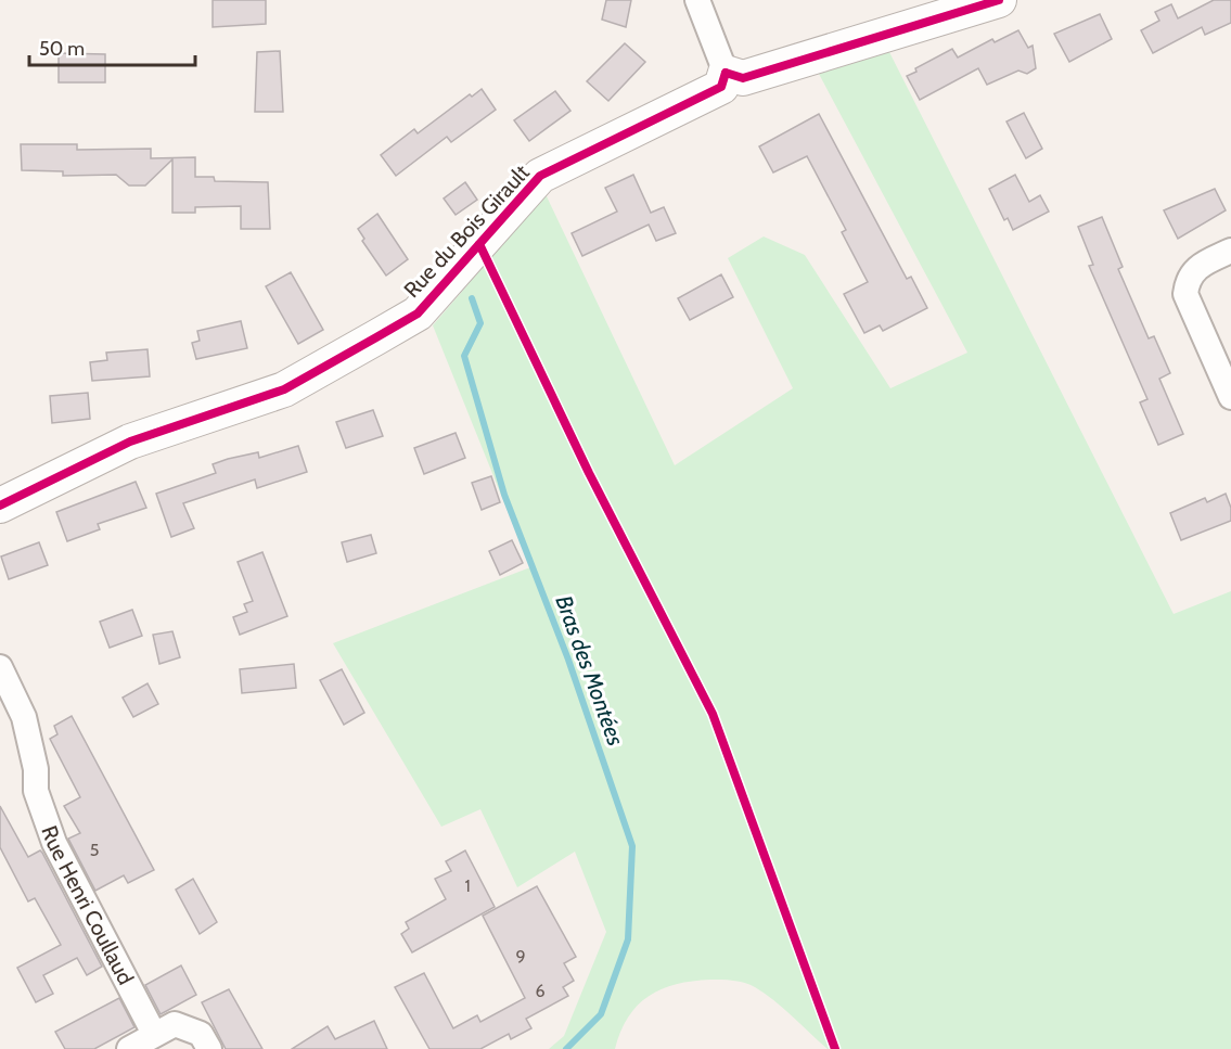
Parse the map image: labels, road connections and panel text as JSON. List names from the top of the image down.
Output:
{
  "streets": {
    "street": ["Rue du Bois Girault", "Rue Henri Coullaud"]
  },
  "water": ["Bras des Montées"],
  "house_numbers": [
    "5",
    "1",
    "9",
    "6"
  ],
  "scale_bar": "50 m"
}
